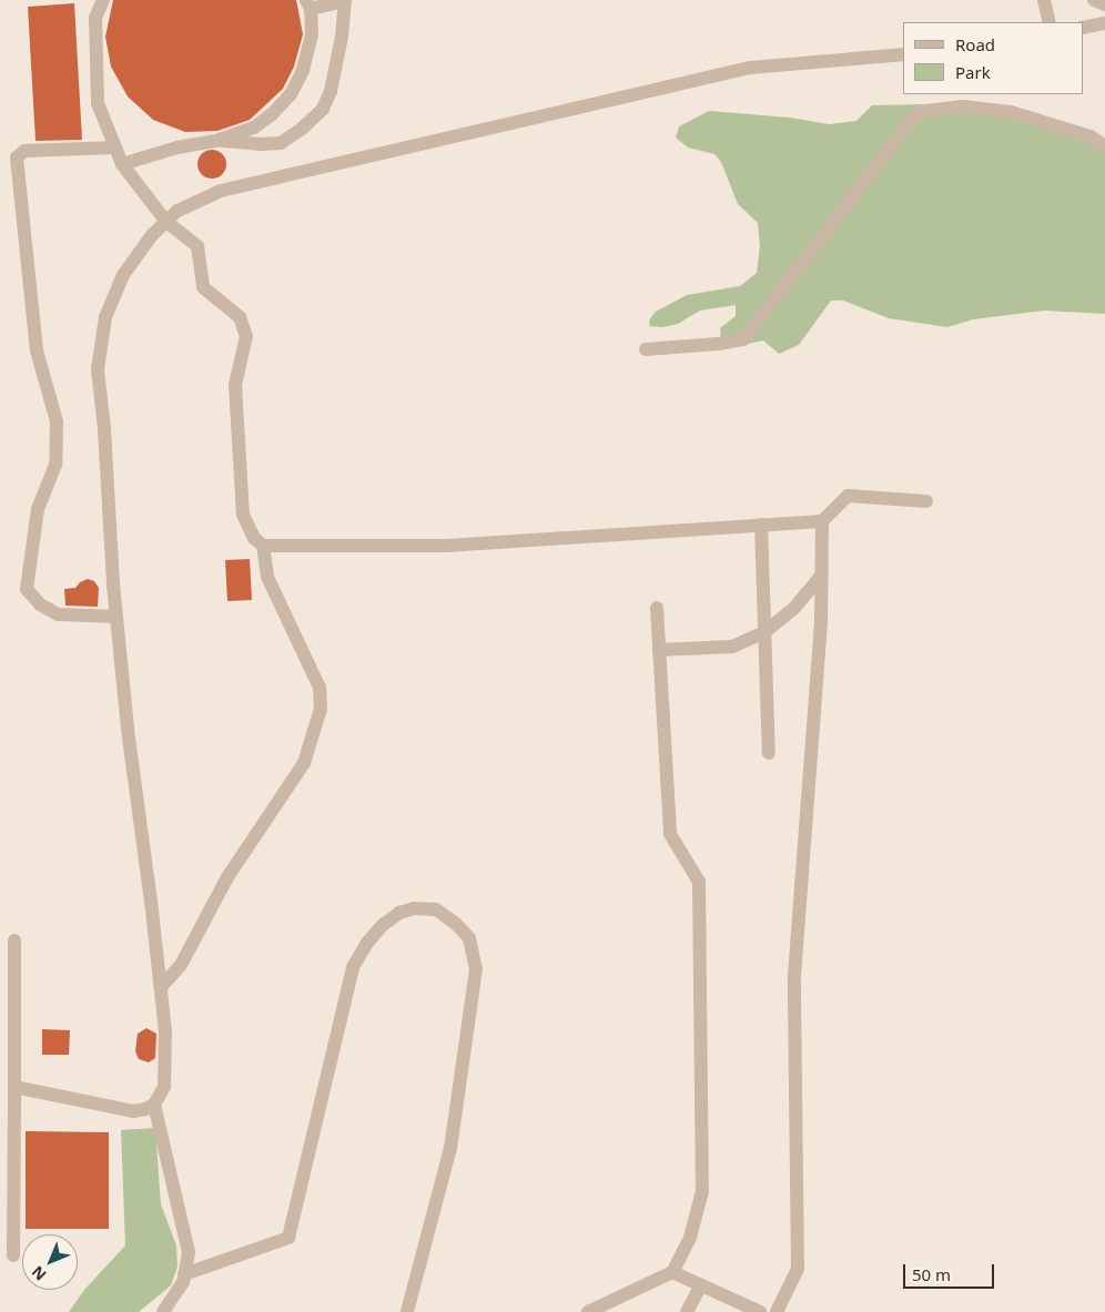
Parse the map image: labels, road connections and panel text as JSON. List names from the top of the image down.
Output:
{
  "legend": ["Road", "Park"],
  "scale_bar": "50 m",
  "north": "bottom left"
}
